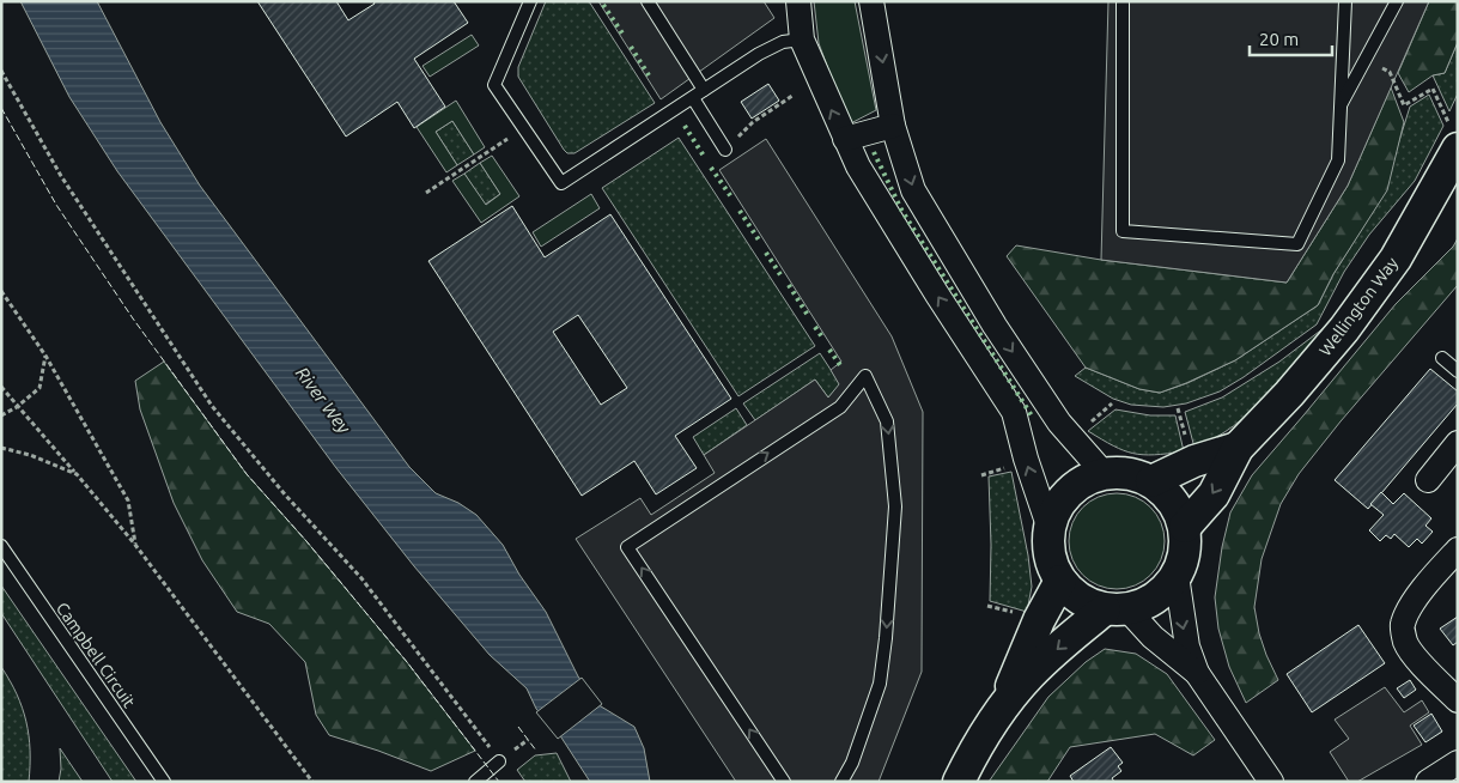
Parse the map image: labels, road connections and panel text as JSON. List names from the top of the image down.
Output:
{
  "streets": {
    "street": ["Wellington Way"],
    "lane": ["Campbell Circuit"]
  },
  "water": ["River Wey"],
  "scale_bar": "20 m"
}
